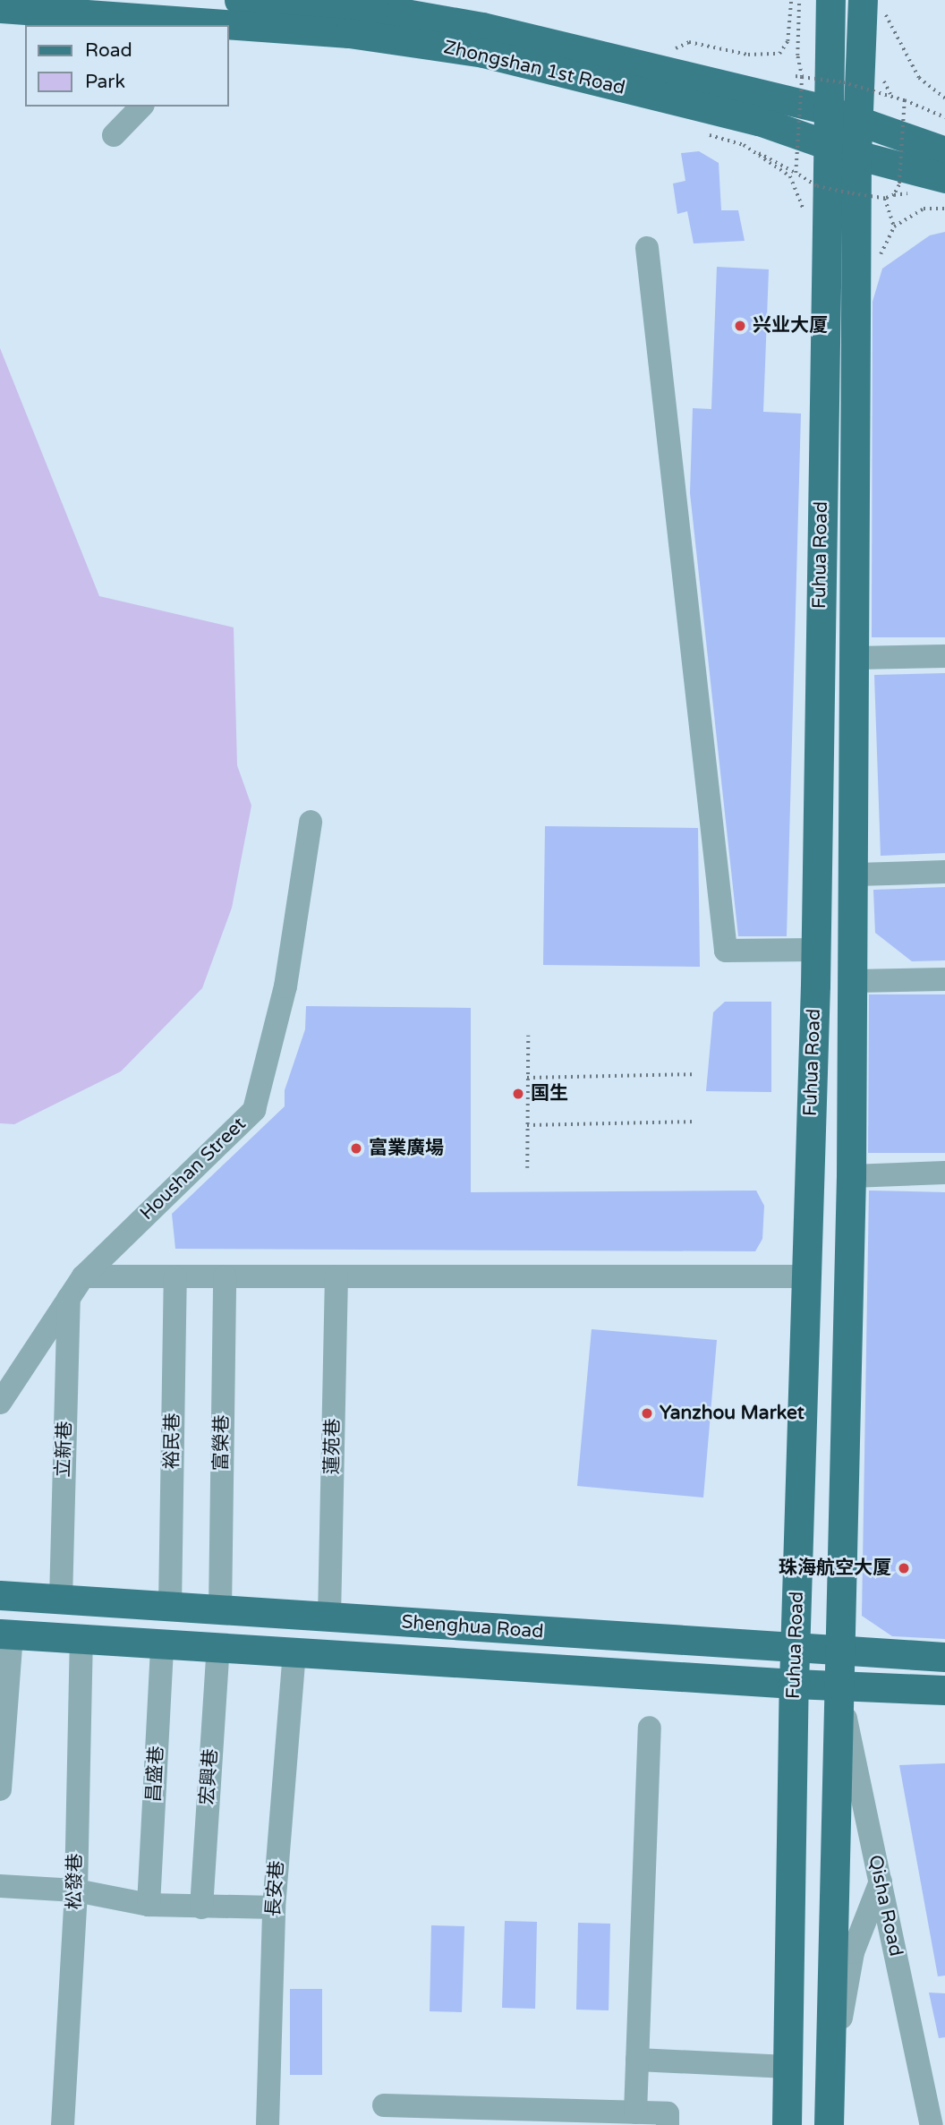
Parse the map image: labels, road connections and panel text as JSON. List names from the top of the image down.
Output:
{
  "streets": {
    "main road": ["Zhongshan 1st Road", "Fuhua Road", "Shenghua Road"],
    "street": [
      "Houshan Street",
      "裕民巷",
      "富榮巷",
      "蓮苑巷",
      "立新巷",
      "昌盛巷",
      "宏興巷",
      "松發巷",
      "長安巷",
      "Qisha Road"
    ]
  },
  "crossings": [
    ["Zhongshan 1st Road", "Fuhua Road"],
    ["Fuhua Road", "Shenghua Road"],
    ["Fuhua Road", "Qisha Road"],
    ["Houshan Street", "立新巷"],
    ["裕民巷", "Shenghua Road"],
    ["富榮巷", "Shenghua Road"],
    ["蓮苑巷", "Shenghua Road"],
    ["立新巷", "Shenghua Road"],
    ["Shenghua Road", "昌盛巷"],
    ["Shenghua Road", "宏興巷"],
    ["Shenghua Road", "松發巷"],
    ["Shenghua Road", "長安巷"],
    ["Shenghua Road", "Qisha Road"]
  ],
  "places": [
    "兴业大厦",
    "国生",
    "富業廣場",
    "Yanzhou Market",
    "珠海航空大厦"
  ],
  "legend": ["Road", "Park"]
}
